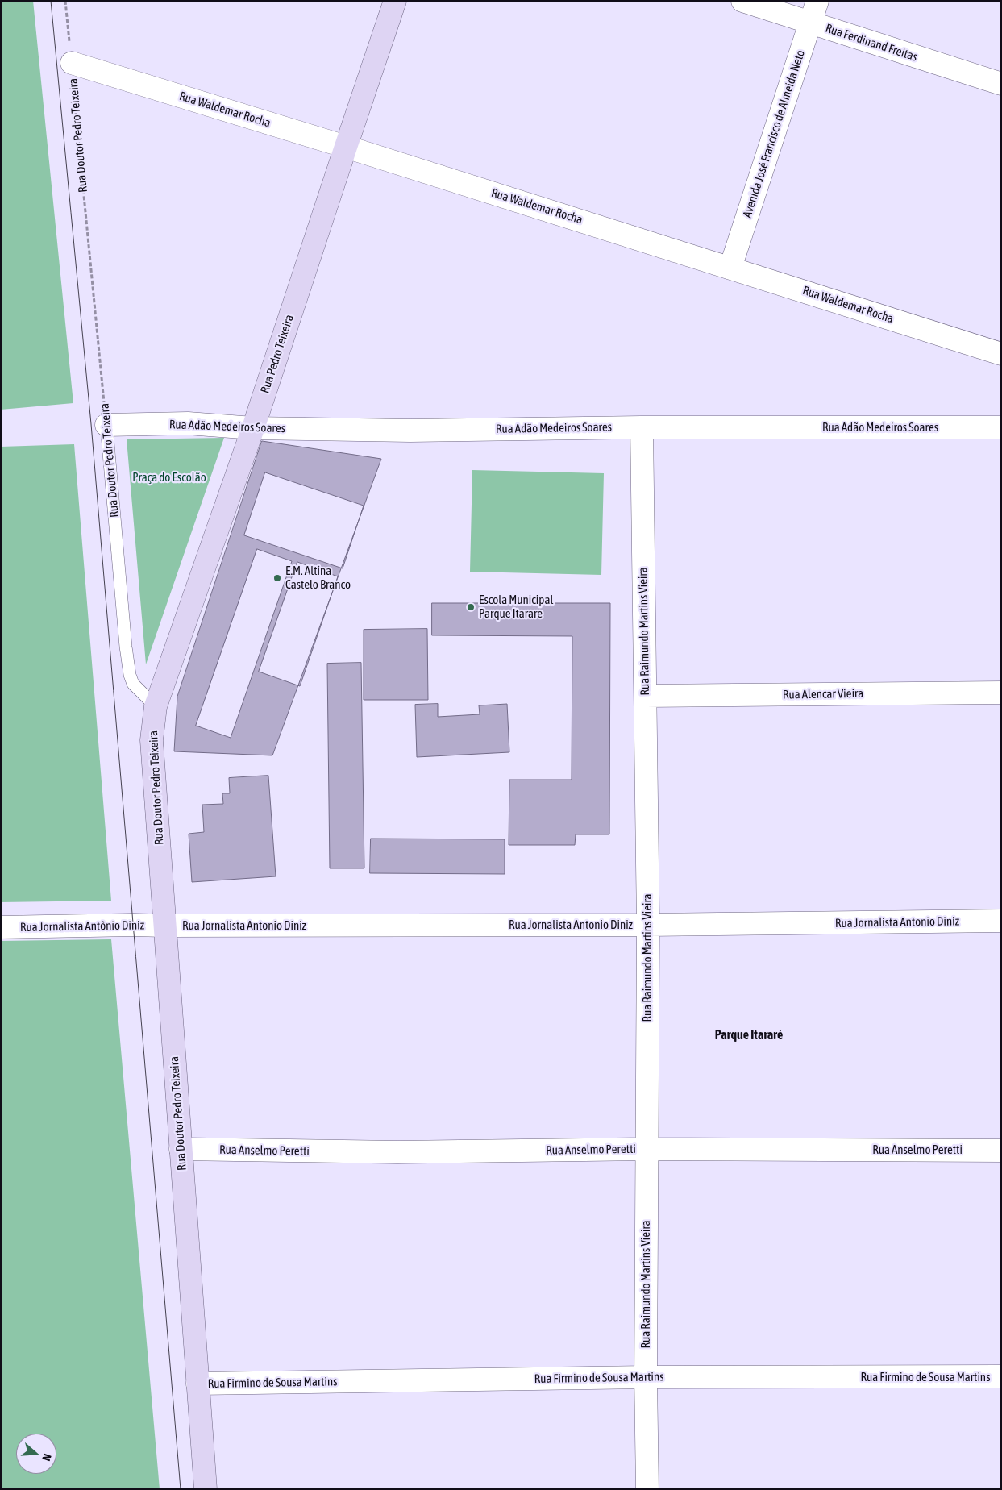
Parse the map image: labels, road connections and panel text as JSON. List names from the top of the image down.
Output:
{
  "streets": {
    "main road": ["Rua Doutor Pedro Teixeira", "Rua Pedro Teixeira"],
    "street": [
      "Rua Ferdinand Freitas",
      "Rua Waldemar Rocha",
      "Avenida José Francisco de Almeida Neto",
      "Rua Adão Medeiros Soares",
      "Rua Raimundo Martins Vieira",
      "Rua Alencar Vieira",
      "Rua Jornalista Antonio Diniz",
      "Rua Jornalista Antônio Diniz",
      "Rua Anselmo Peretti",
      "Rua Firmino de Sousa Martins"
    ]
  },
  "crossings": [
    ["Rua Ferdinand Freitas", "Avenida José Francisco de Almeida Neto"],
    ["Rua Waldemar Rocha", "Avenida José Francisco de Almeida Neto"],
    ["Rua Waldemar Rocha", "Rua Doutor Pedro Teixeira"],
    ["Rua Waldemar Rocha", "Rua Pedro Teixeira"],
    ["Rua Doutor Pedro Teixeira", "Rua Pedro Teixeira"],
    ["Rua Doutor Pedro Teixeira", "Rua Adão Medeiros Soares"],
    ["Rua Doutor Pedro Teixeira", "Rua Jornalista Antonio Diniz"],
    ["Rua Doutor Pedro Teixeira", "Rua Jornalista Antônio Diniz"],
    ["Rua Doutor Pedro Teixeira", "Rua Anselmo Peretti"],
    ["Rua Doutor Pedro Teixeira", "Rua Firmino de Sousa Martins"],
    ["Rua Pedro Teixeira", "Rua Adão Medeiros Soares"],
    ["Rua Adão Medeiros Soares", "Rua Raimundo Martins Vieira"],
    ["Rua Raimundo Martins Vieira", "Rua Alencar Vieira"],
    ["Rua Raimundo Martins Vieira", "Rua Jornalista Antonio Diniz"],
    ["Rua Raimundo Martins Vieira", "Rua Anselmo Peretti"],
    ["Rua Raimundo Martins Vieira", "Rua Firmino de Sousa Martins"],
    ["Rua Jornalista Antonio Diniz", "Rua Jornalista Antônio Diniz"]
  ],
  "districts": ["Parque Itararé"],
  "parks": ["Praça do Escolão"],
  "places": ["E.M. Altina Castelo Branco", "Escola Municipal Parque Itarare"],
  "north": "right"
}
